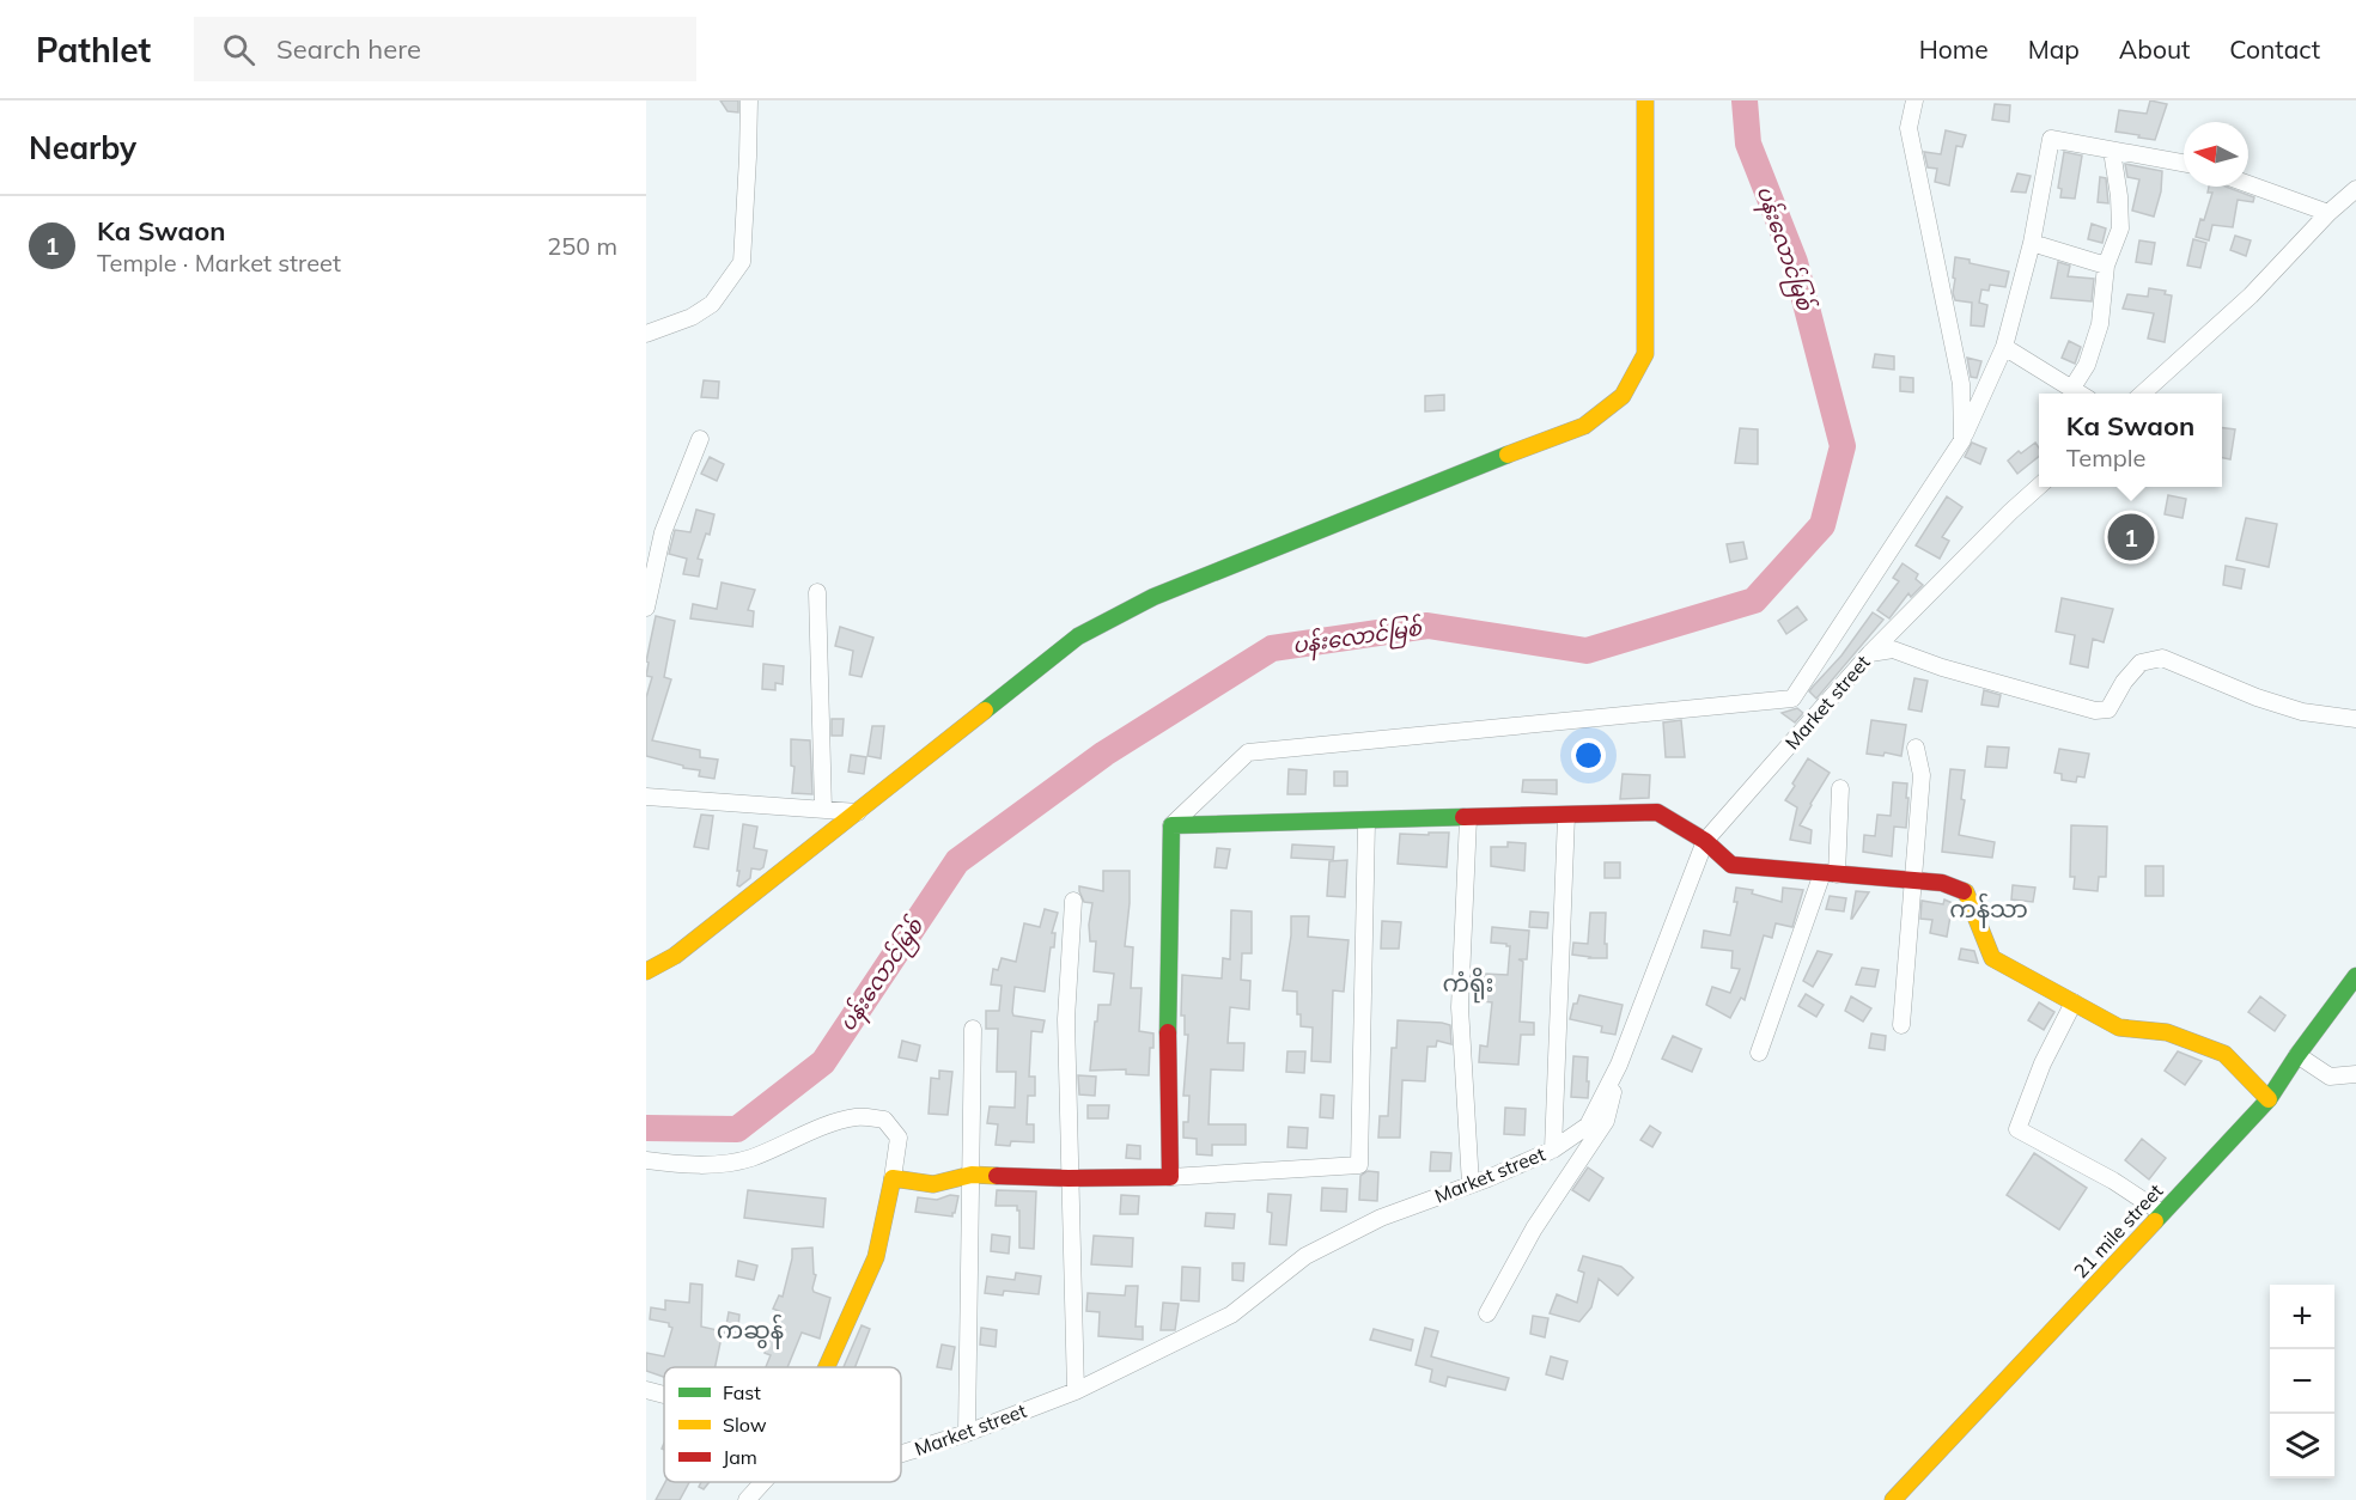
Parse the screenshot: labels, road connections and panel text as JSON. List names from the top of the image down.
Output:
{
  "streets": {
    "street": ["Market street", "21 mile street"]
  },
  "districts": ["ကန်သာ", "ကံရိုး", "ကဆွန်"],
  "water": ["ပန်းလောင်မြစ်"],
  "legend": ["Fast", "Slow", "Jam"],
  "north": "left",
  "page": {
    "header": "Pathlet",
    "search": "Search here",
    "nav": [
      "Home",
      "Map",
      "About",
      "Contact"
    ],
    "heading": "Nearby",
    "list": [
      {
        "mark": "1",
        "name": "Ka Swaon",
        "note": "Temple · Market street",
        "value": "250 m"
      }
    ],
    "popup": ["Ka Swaon", "Temple"],
    "pins": "1",
    "map_buttons": ["+", "−"]
  }
}
